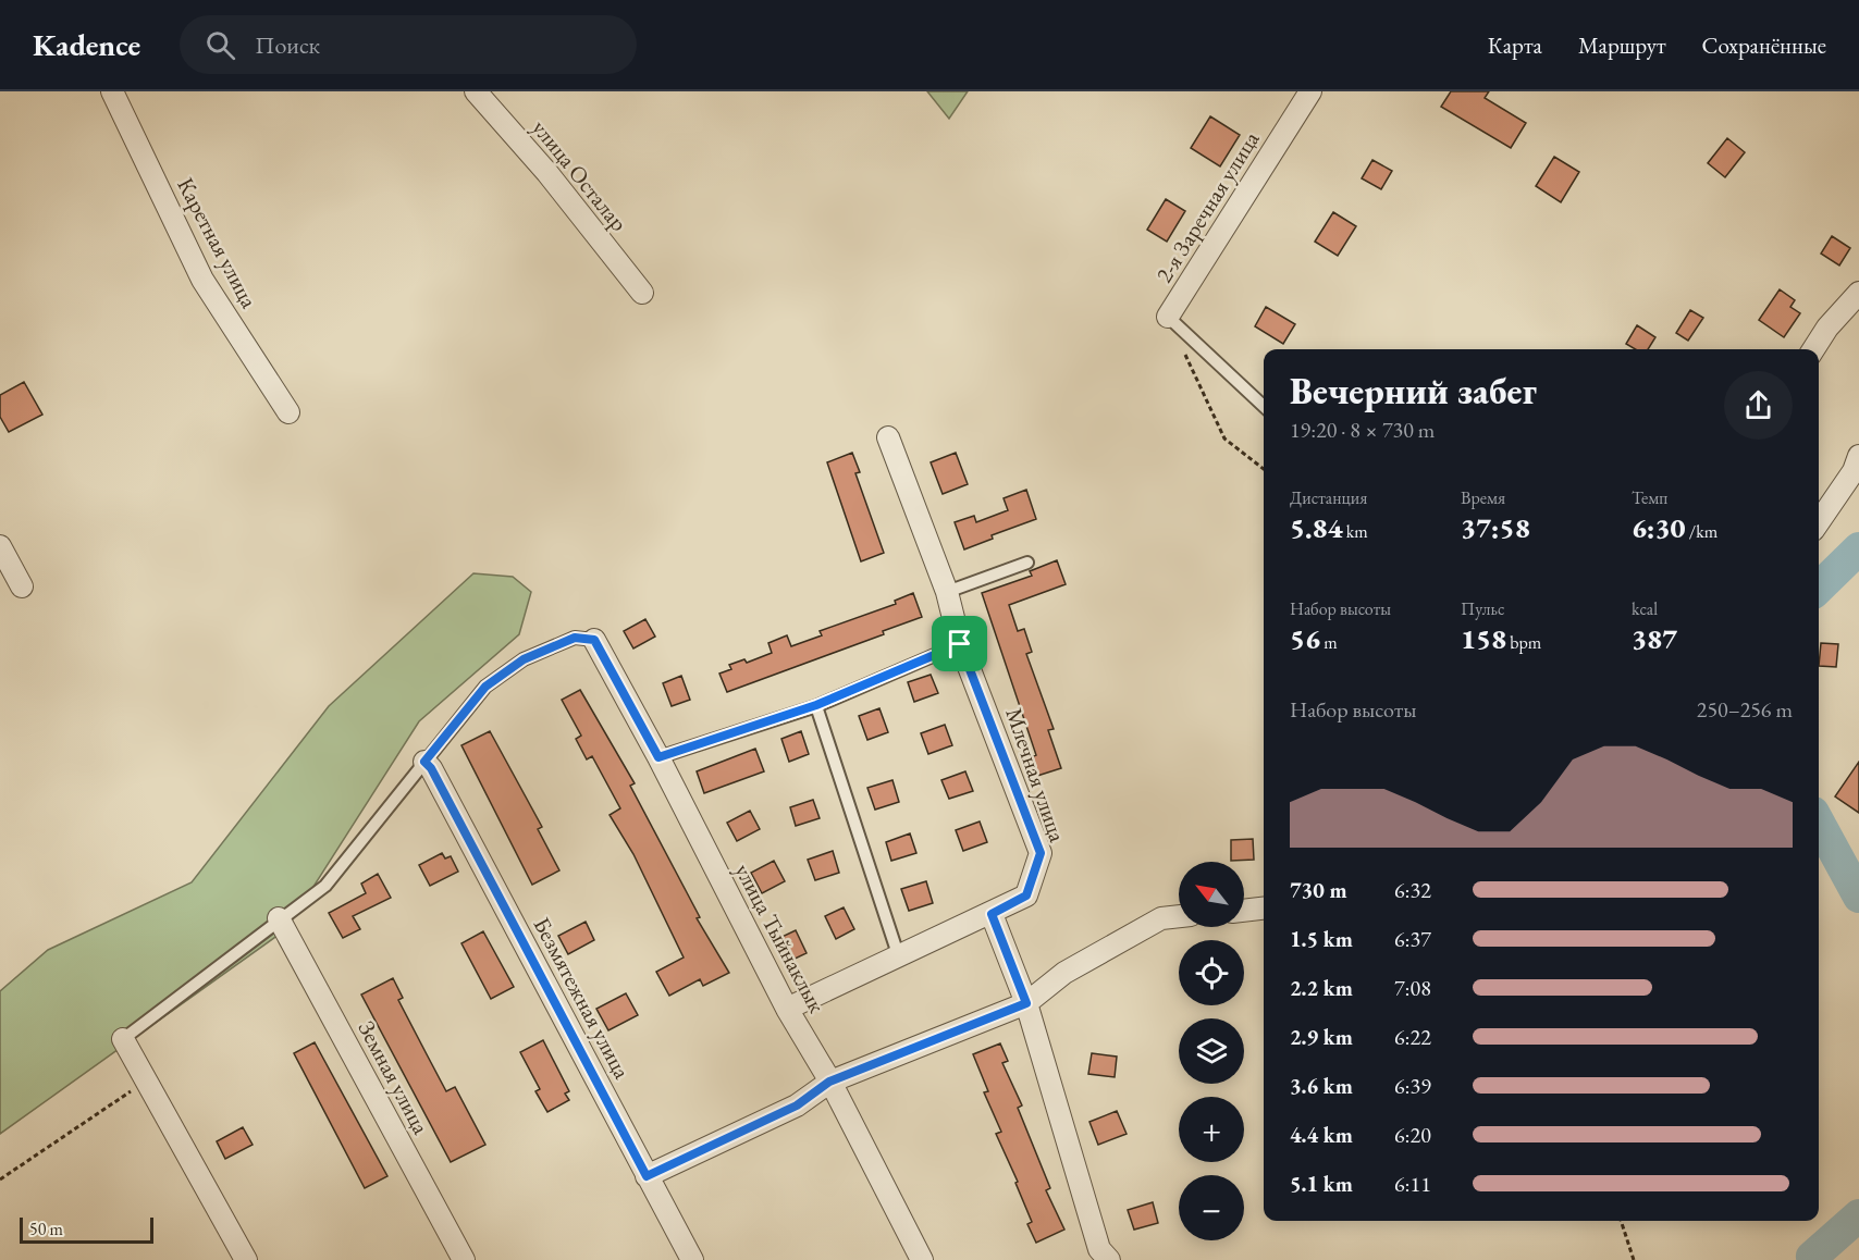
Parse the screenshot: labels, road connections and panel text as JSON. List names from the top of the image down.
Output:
{
  "streets": {
    "street": [
      "улица Осталар",
      "2-я Заречная улица",
      "Каретная улица",
      "Млечная улица",
      "улица Тыйнаклык",
      "Безмятежная улица",
      "Земная улица"
    ]
  },
  "crossings": [
    ["Млечная улица", "улица Тыйнаклык"]
  ],
  "scale_bar": "50 m",
  "north": "top left",
  "page": {
    "header": "Kadence",
    "search": "Поиск",
    "nav": ["Карта", "Маршрут", "Сохранённые"],
    "heading": ["Вечерний забег", "19:20 · 8 × 730 m"],
    "stats": [
      ["Дистанция", "5.84 km"],
      ["Время", "37:58"],
      ["Темп", "6:30 /km"],
      ["Набор высоты", "56 m"],
      ["Пульс", "158 bpm"],
      ["kcal", "387"]
    ],
    "chart": ["Набор высоты", "250–256 m"],
    "map_buttons": ["+", "−"],
    "list": [
      {
        "name": "730 m",
        "note": "6:32"
      },
      {
        "name": "1.5 km",
        "note": "6:37"
      },
      {
        "name": "2.2 km",
        "note": "7:08"
      },
      {
        "name": "2.9 km",
        "note": "6:22"
      },
      {
        "name": "3.6 km",
        "note": "6:39"
      },
      {
        "name": "4.4 km",
        "note": "6:20"
      },
      {
        "name": "5.1 km",
        "note": "6:11"
      }
    ],
    "scale": "50 m"
  }
}
